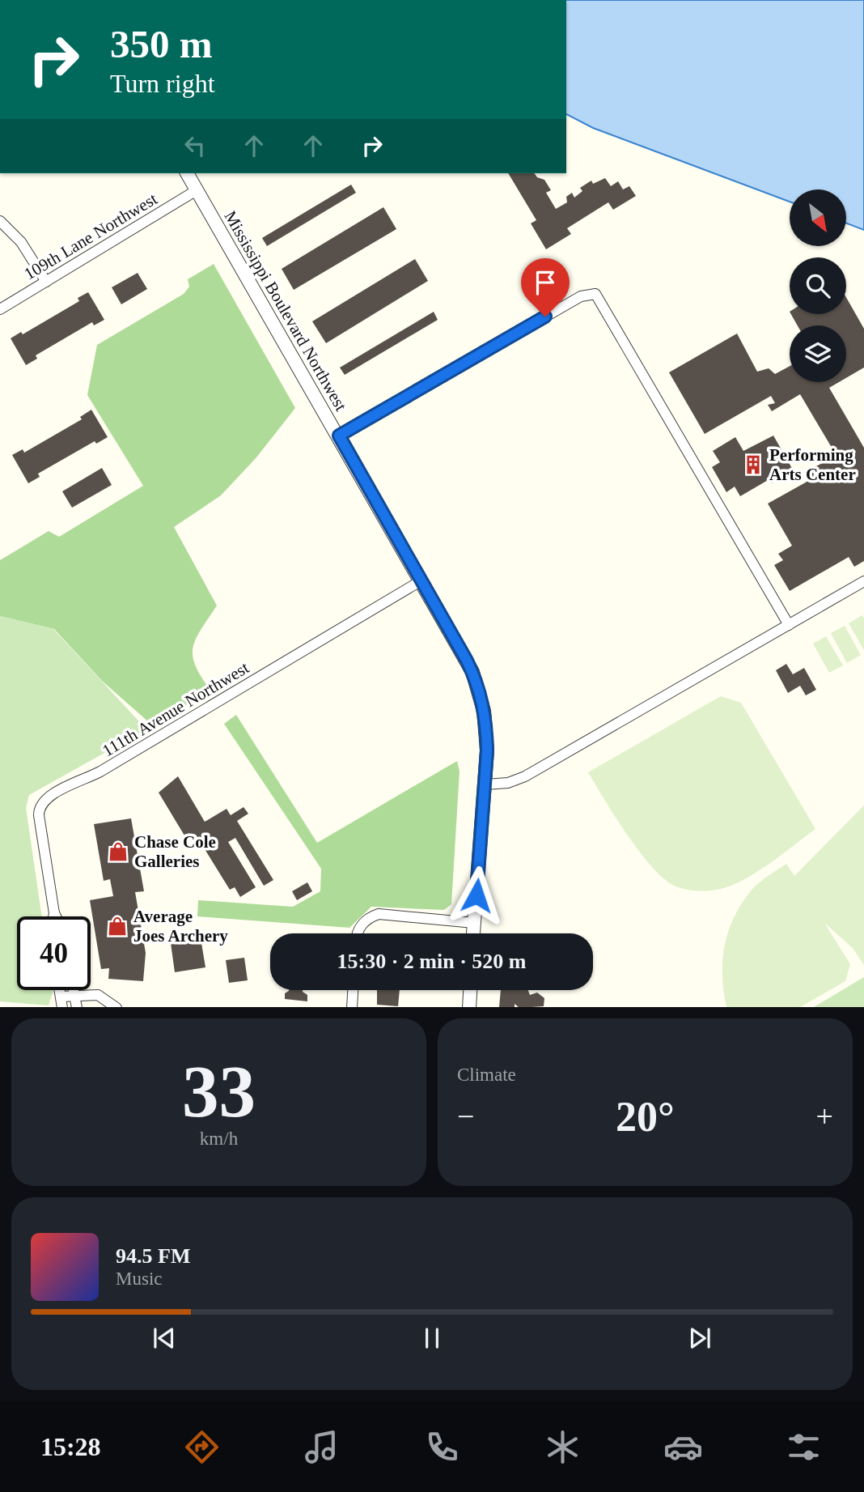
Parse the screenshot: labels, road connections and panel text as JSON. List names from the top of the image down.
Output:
{
  "streets": {
    "street": ["109th Lane Northwest", "Mississippi Boulevard Northwest", "111th Avenue Northwest"]
  },
  "crossings": [
    ["109th Lane Northwest", "Mississippi Boulevard Northwest"],
    ["Mississippi Boulevard Northwest", "111th Avenue Northwest"]
  ],
  "places": {
    "building": ["Performing Arts Center"],
    "shop": ["Chase Cole Galleries", "Average Joes Archery"]
  },
  "north": "bottom right",
  "page": {
    "turn": ["350 m", "Turn right"],
    "limit": "40",
    "trip": "15:30 · 2 min · 520 m",
    "tile": [
      ["33", "km/h"],
      "Climate"
    ],
    "heat": ["−", "20°", "+"],
    "song": ["94.5 FM", "Music"],
    "tabs": "15:28"
  }
}
